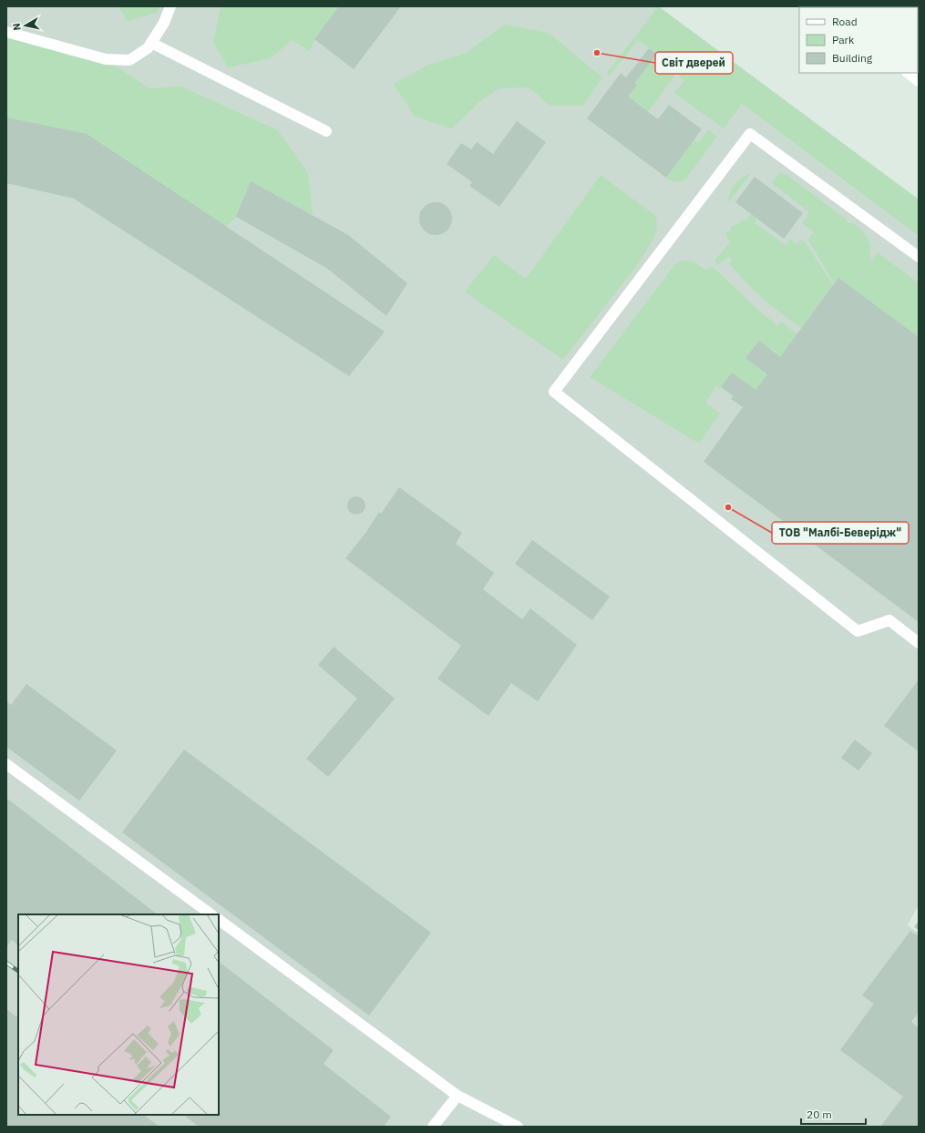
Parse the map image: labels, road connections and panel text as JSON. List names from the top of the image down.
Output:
{
  "places": ["Світ дверей", "ТОВ \"Малбі-Беверідж\""],
  "legend": ["Road", "Park", "Building"],
  "scale_bar": "20 m",
  "north": "left"
}
